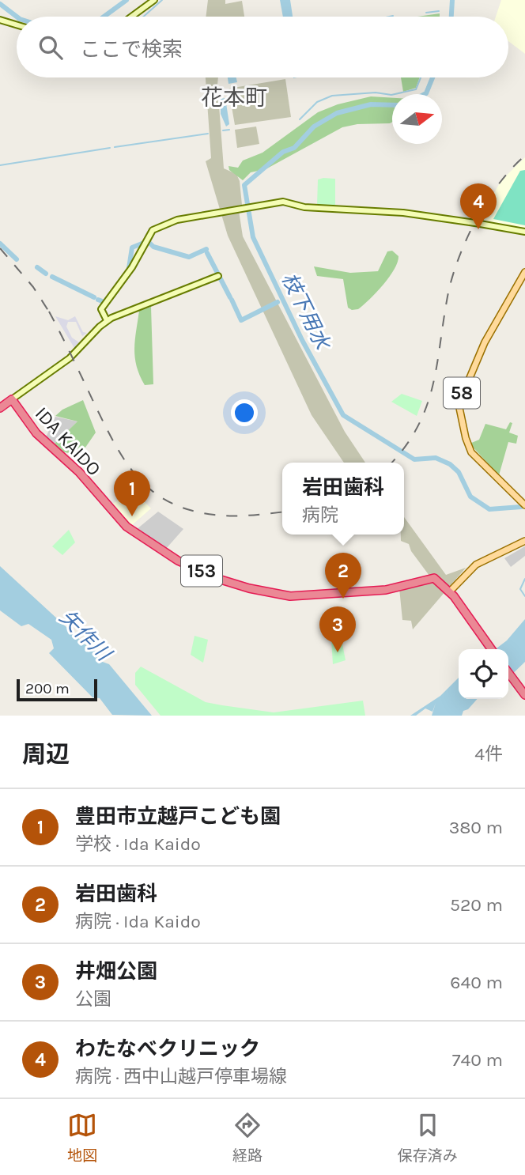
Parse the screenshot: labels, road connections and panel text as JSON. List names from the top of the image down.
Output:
{
  "streets": {
    "highway": ["IDA KAIDO", "153"],
    "main road": ["58"]
  },
  "crossings": [
    ["IDA KAIDO", "153"]
  ],
  "districts": ["花本町"],
  "water": ["枝下用水", "矢作川"],
  "scale_bar": "200 m",
  "north": "right",
  "page": {
    "search": "ここで検索",
    "pins": [
      "4",
      "1",
      "2",
      "3"
    ],
    "popup": ["岩田歯科", "病院"],
    "scale": "200 m",
    "heading": ["周辺", "4件"],
    "list": [
      {
        "mark": "1",
        "name": "豊田市立越戸こども園",
        "note": "学校 · Ida Kaido",
        "value": "380 m"
      },
      {
        "mark": "2",
        "name": "岩田歯科",
        "note": "病院 · Ida Kaido",
        "value": "520 m"
      },
      {
        "mark": "3",
        "name": "井畑公園",
        "note": "公園",
        "value": "640 m"
      },
      {
        "mark": "4",
        "name": "わたなべクリニック",
        "note": "病院 · 西中山越戸停車場線",
        "value": "740 m"
      }
    ],
    "nav": ["地図", "経路", "保存済み"]
  }
}
